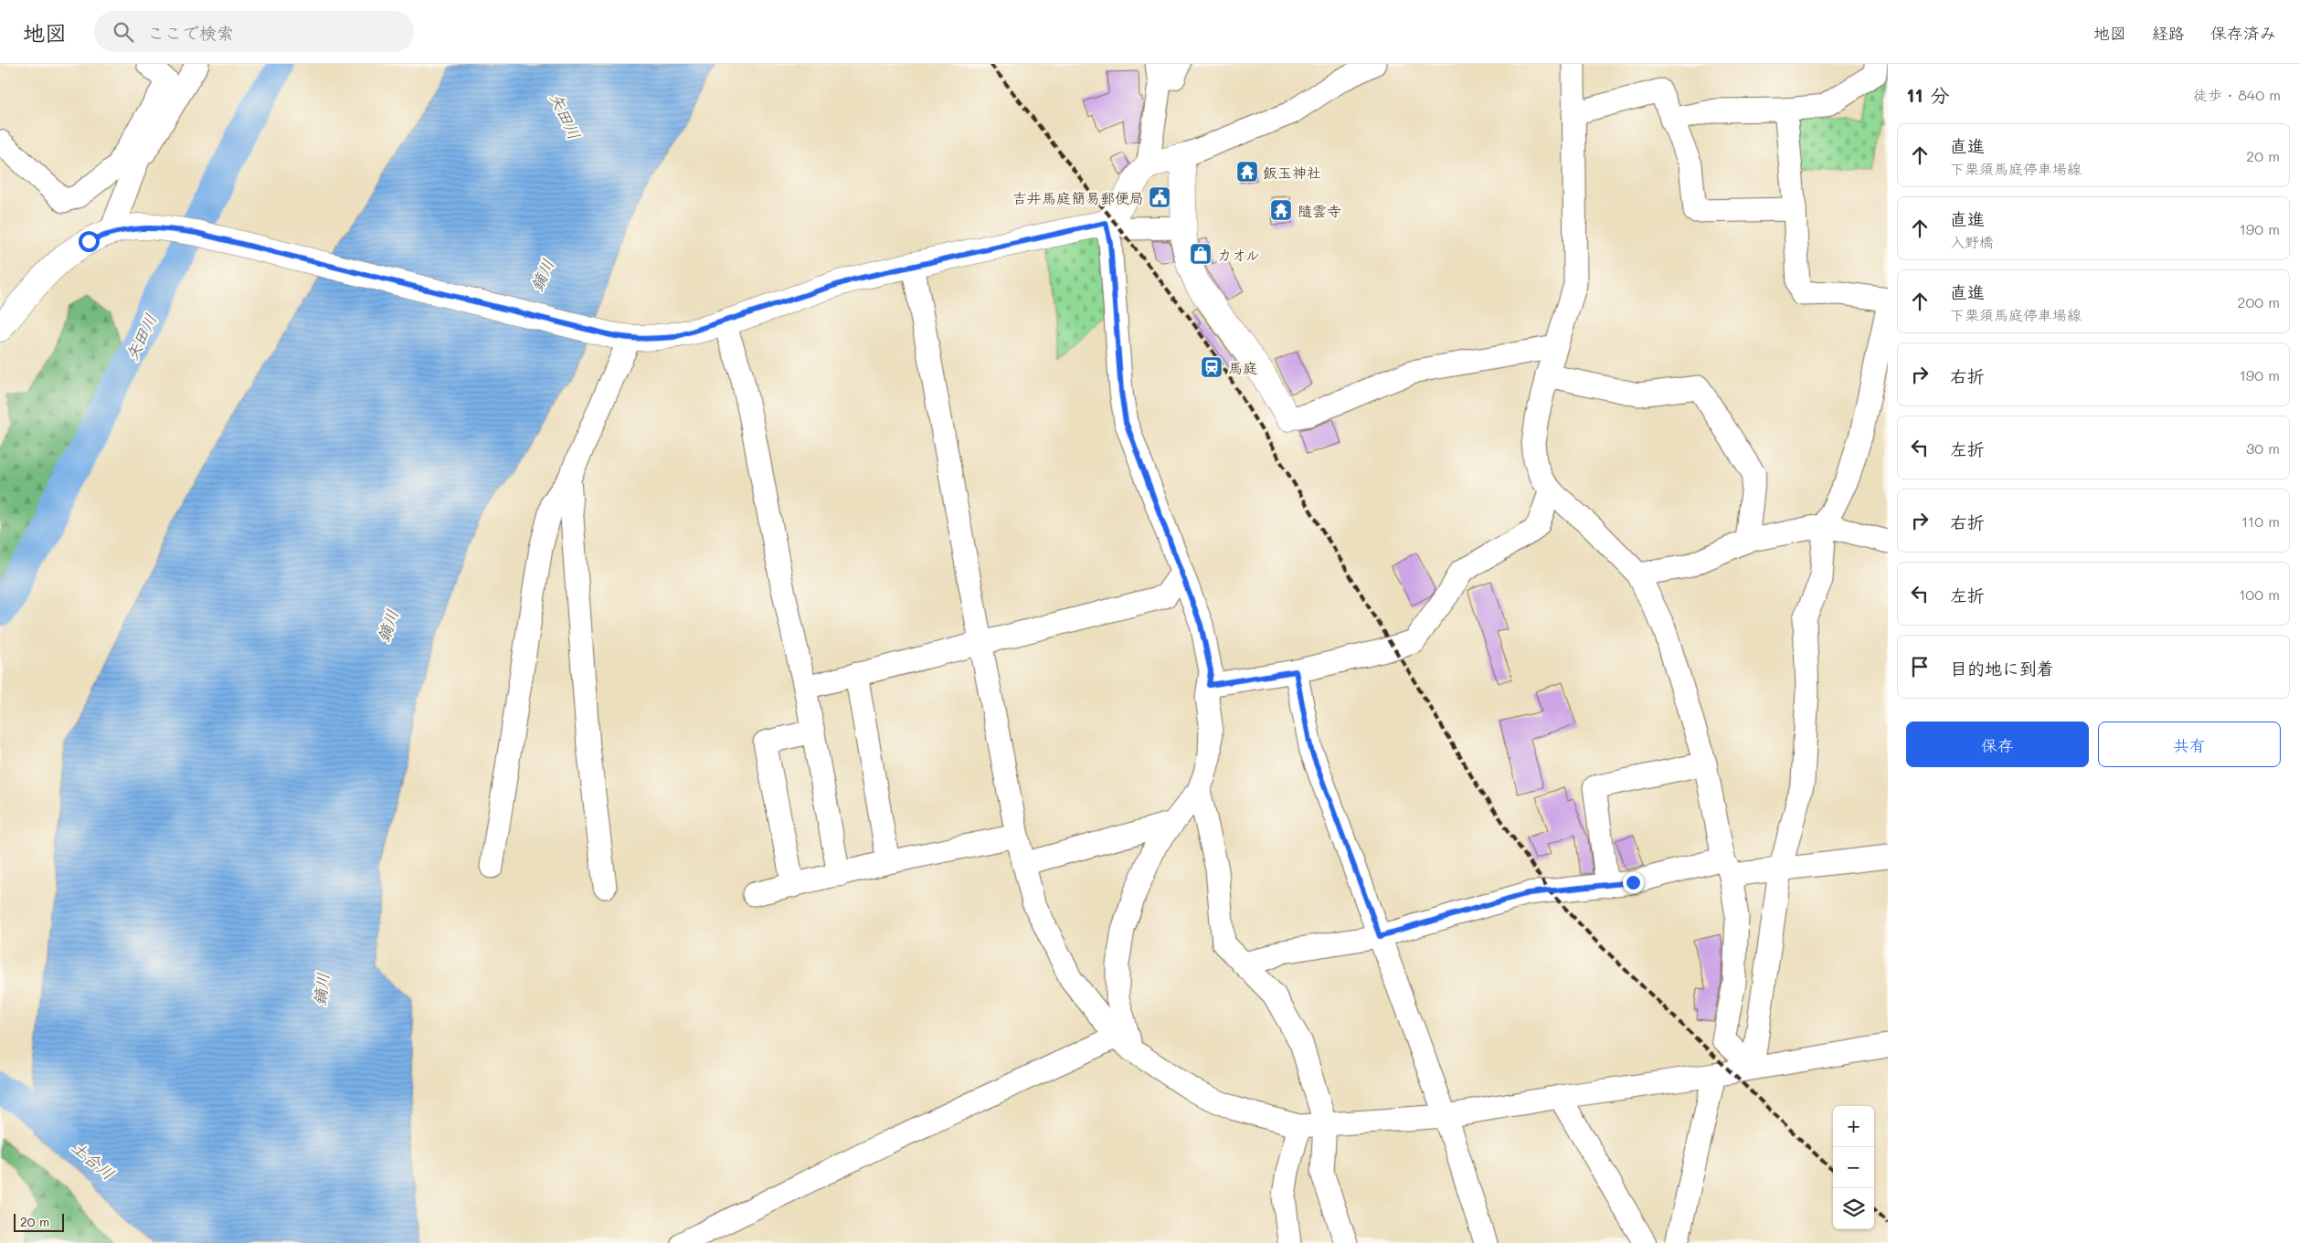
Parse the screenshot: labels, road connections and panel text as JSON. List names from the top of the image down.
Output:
{
  "water": ["矢田川", "鏑川", "土合川"],
  "places": {
    "temple": ["飯玉神社", "隨雲寺"],
    "public building": ["吉井馬庭簡易郵便局"],
    "shop": ["カオル"],
    "station": ["馬庭"]
  },
  "scale_bar": "20 m",
  "page": {
    "header": "地図",
    "search": "ここで検索",
    "nav": ["地図", "経路", "保存済み"],
    "heading": ["11 分", "徒歩 · 840 m"],
    "list": [
      ["直進", "下栗須馬庭停車場線", "20 m"],
      ["直進", "入野橋", "190 m"],
      ["直進", "下栗須馬庭停車場線", "200 m"],
      ["右折", "190 m"],
      ["左折", "30 m"],
      ["右折", "110 m"],
      ["左折", "100 m"],
      "目的地に到着"
    ],
    "buttons": ["保存", "共有"],
    "map_buttons": ["+", "−"],
    "scale": "20 m"
  }
}
